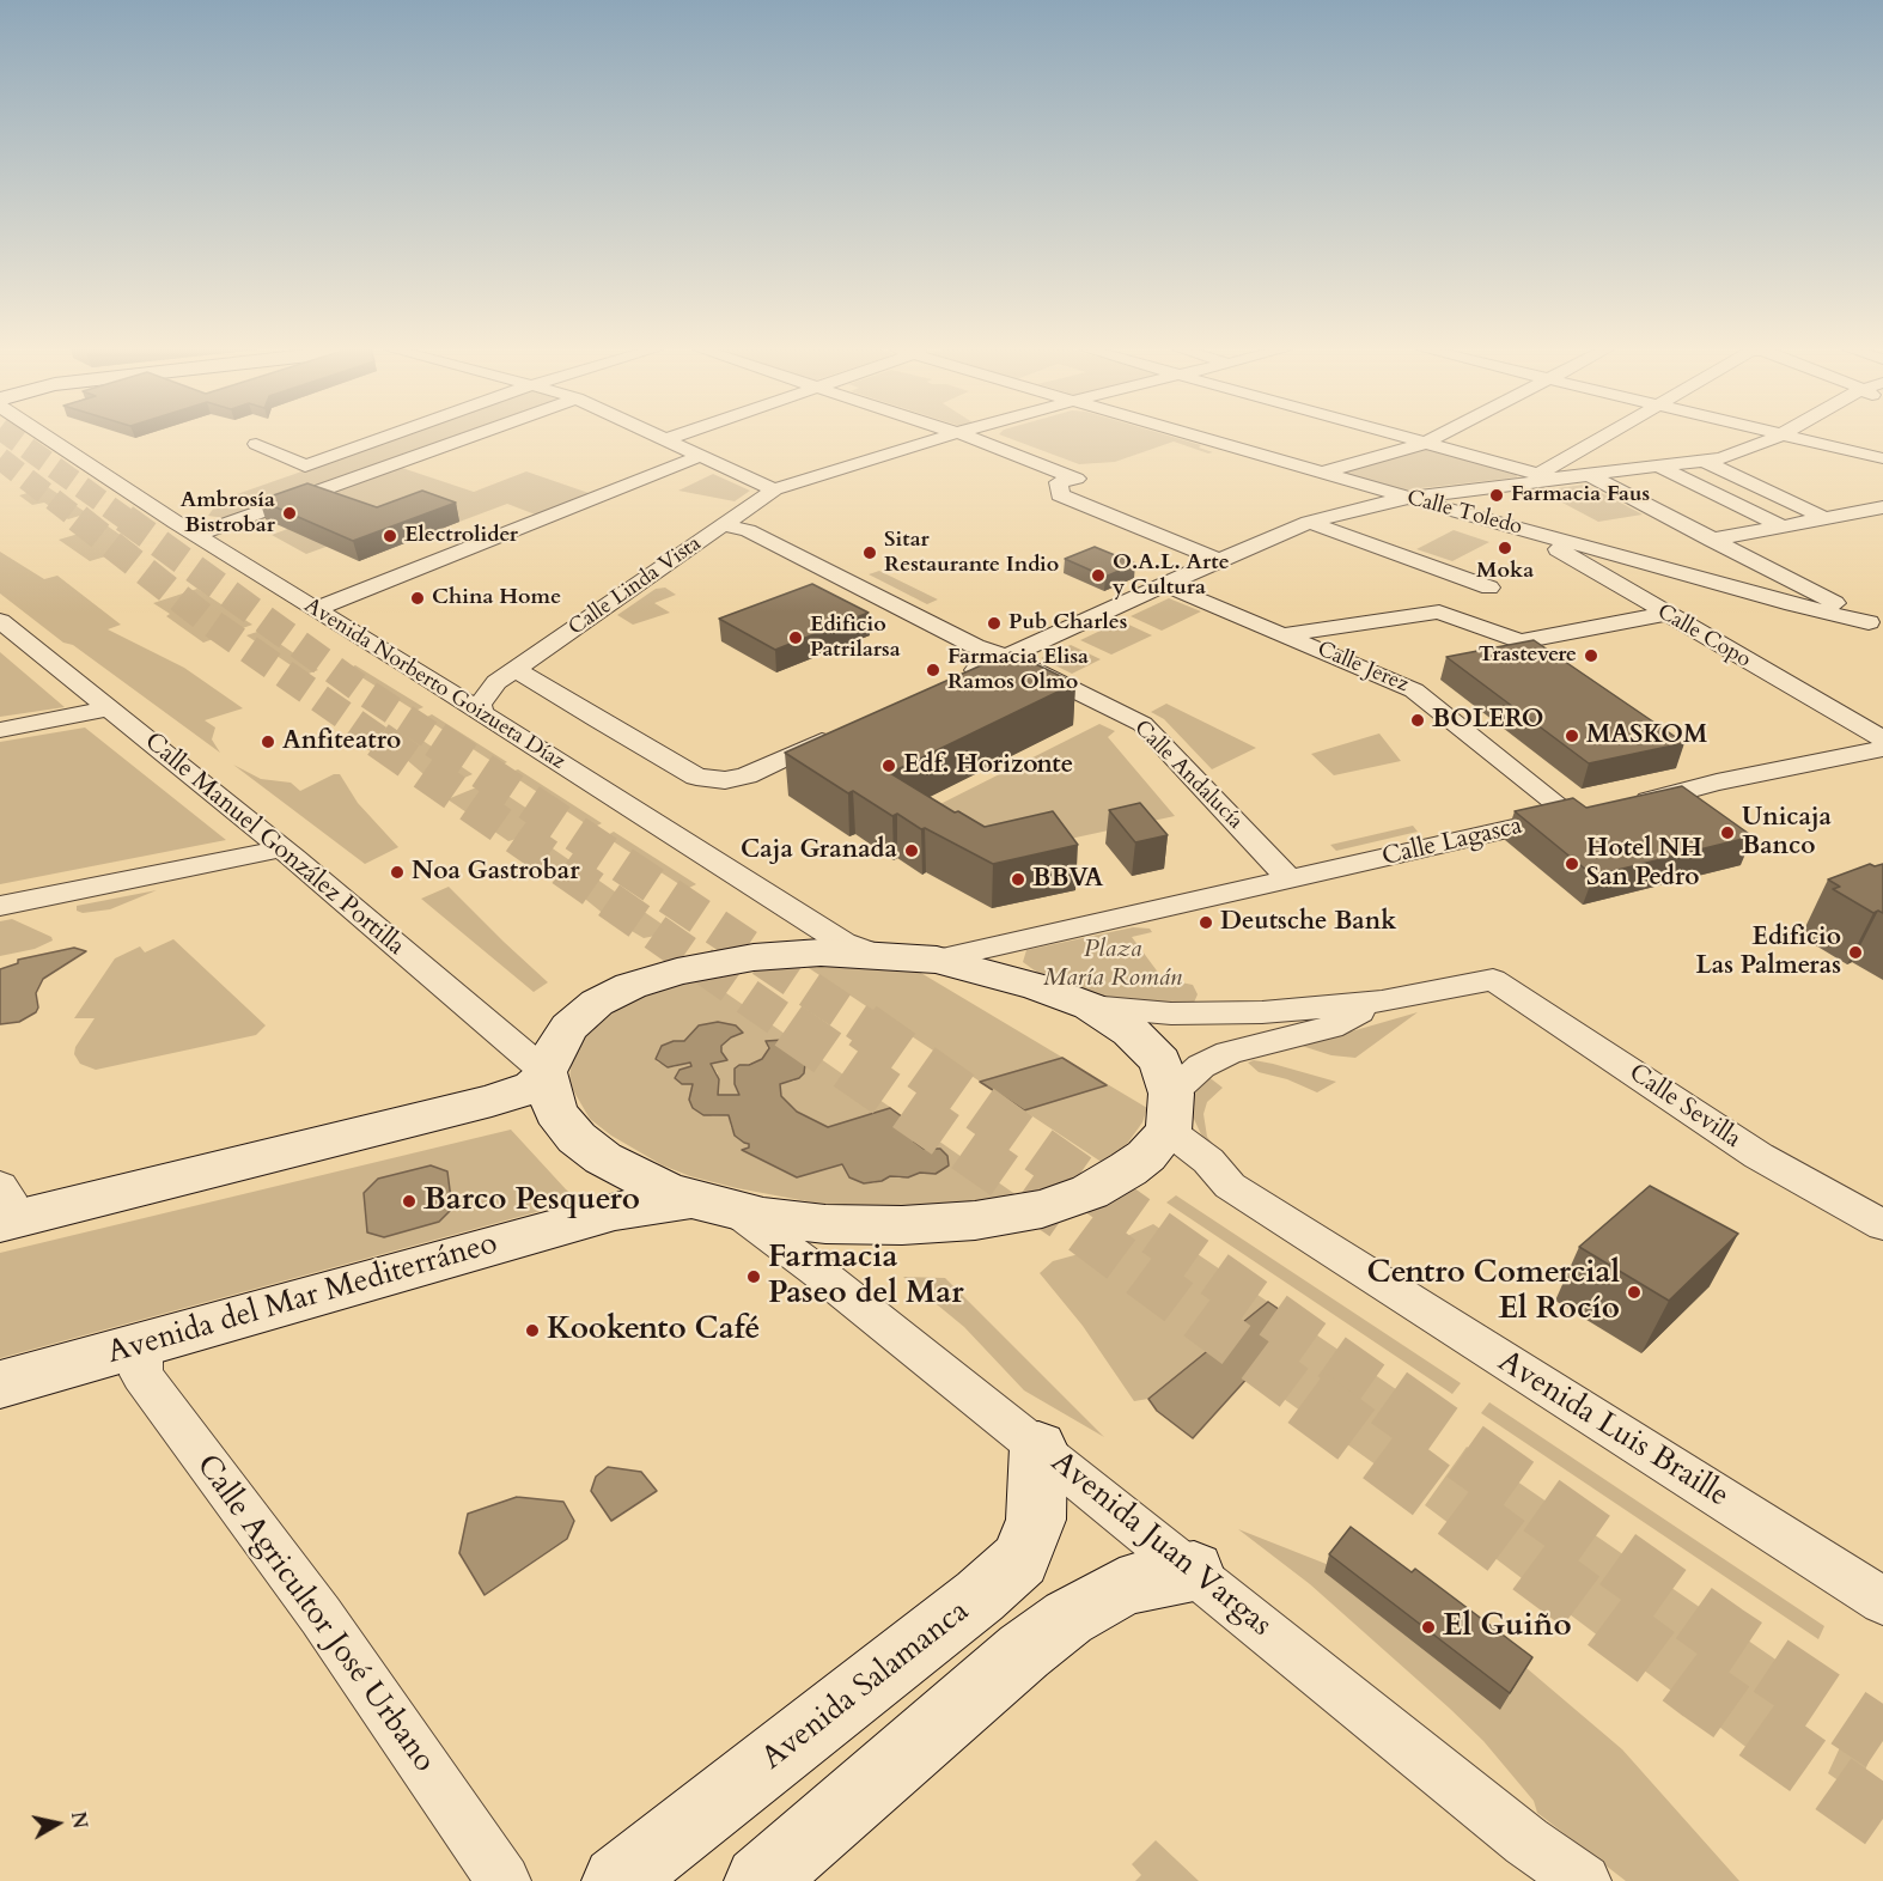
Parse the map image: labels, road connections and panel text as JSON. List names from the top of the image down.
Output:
{
  "streets": {
    "street": [
      "Calle Toledo",
      "Calle Linda Vista",
      "Calle Copo",
      "Calle Jerez",
      "Avenida Norberto Goizueta Díaz",
      "Calle Andalucía",
      "Calle Lagasca",
      "Calle Manuel González Portilla",
      "Calle Sevilla",
      "Avenida del Mar Mediterráneo",
      "Avenida Luis Braille",
      "Avenida Juan Vargas",
      "Calle Agricultor José Urbano",
      "Avenida Salamanca"
    ]
  },
  "crossings": [
    ["Calle Toledo", "Calle Copo"],
    ["Calle Linda Vista", "Avenida Norberto Goizueta Díaz"],
    ["Calle Linda Vista", "Calle Andalucía"],
    ["Calle Jerez", "Calle Lagasca"],
    ["Calle Andalucía", "Calle Lagasca"],
    ["Avenida del Mar Mediterráneo", "Avenida Juan Vargas"],
    ["Avenida del Mar Mediterráneo", "Calle Agricultor José Urbano"],
    ["Avenida Juan Vargas", "Avenida Salamanca"]
  ],
  "parks": ["Plaza María Román"],
  "places": [
    "Farmacia Faus",
    "Ambrosía Bistrobar",
    "Electrolider",
    "Moka",
    "Sitar Restaurante Indio",
    "O.A.L. Arte y Cultura",
    "China Home",
    "Pub Charles",
    "Edificio Patrilarsa",
    "Trastevere",
    "Farmacia Elisa Ramos Olmo",
    "BOLERO",
    "MASKOM",
    "Anfiteatro",
    "Edf. Horizonte",
    "Unicaja Banco",
    "Caja Granada",
    "Hotel NH San Pedro",
    "Noa Gastrobar",
    "BBVA",
    "Deutsche Bank",
    "Edificio Las Palmeras",
    "Barco Pesquero",
    "Farmacia Paseo del Mar",
    "Centro Comercial El Rocío",
    "Kookento Café",
    "El Guiño"
  ],
  "north": "right"
}
